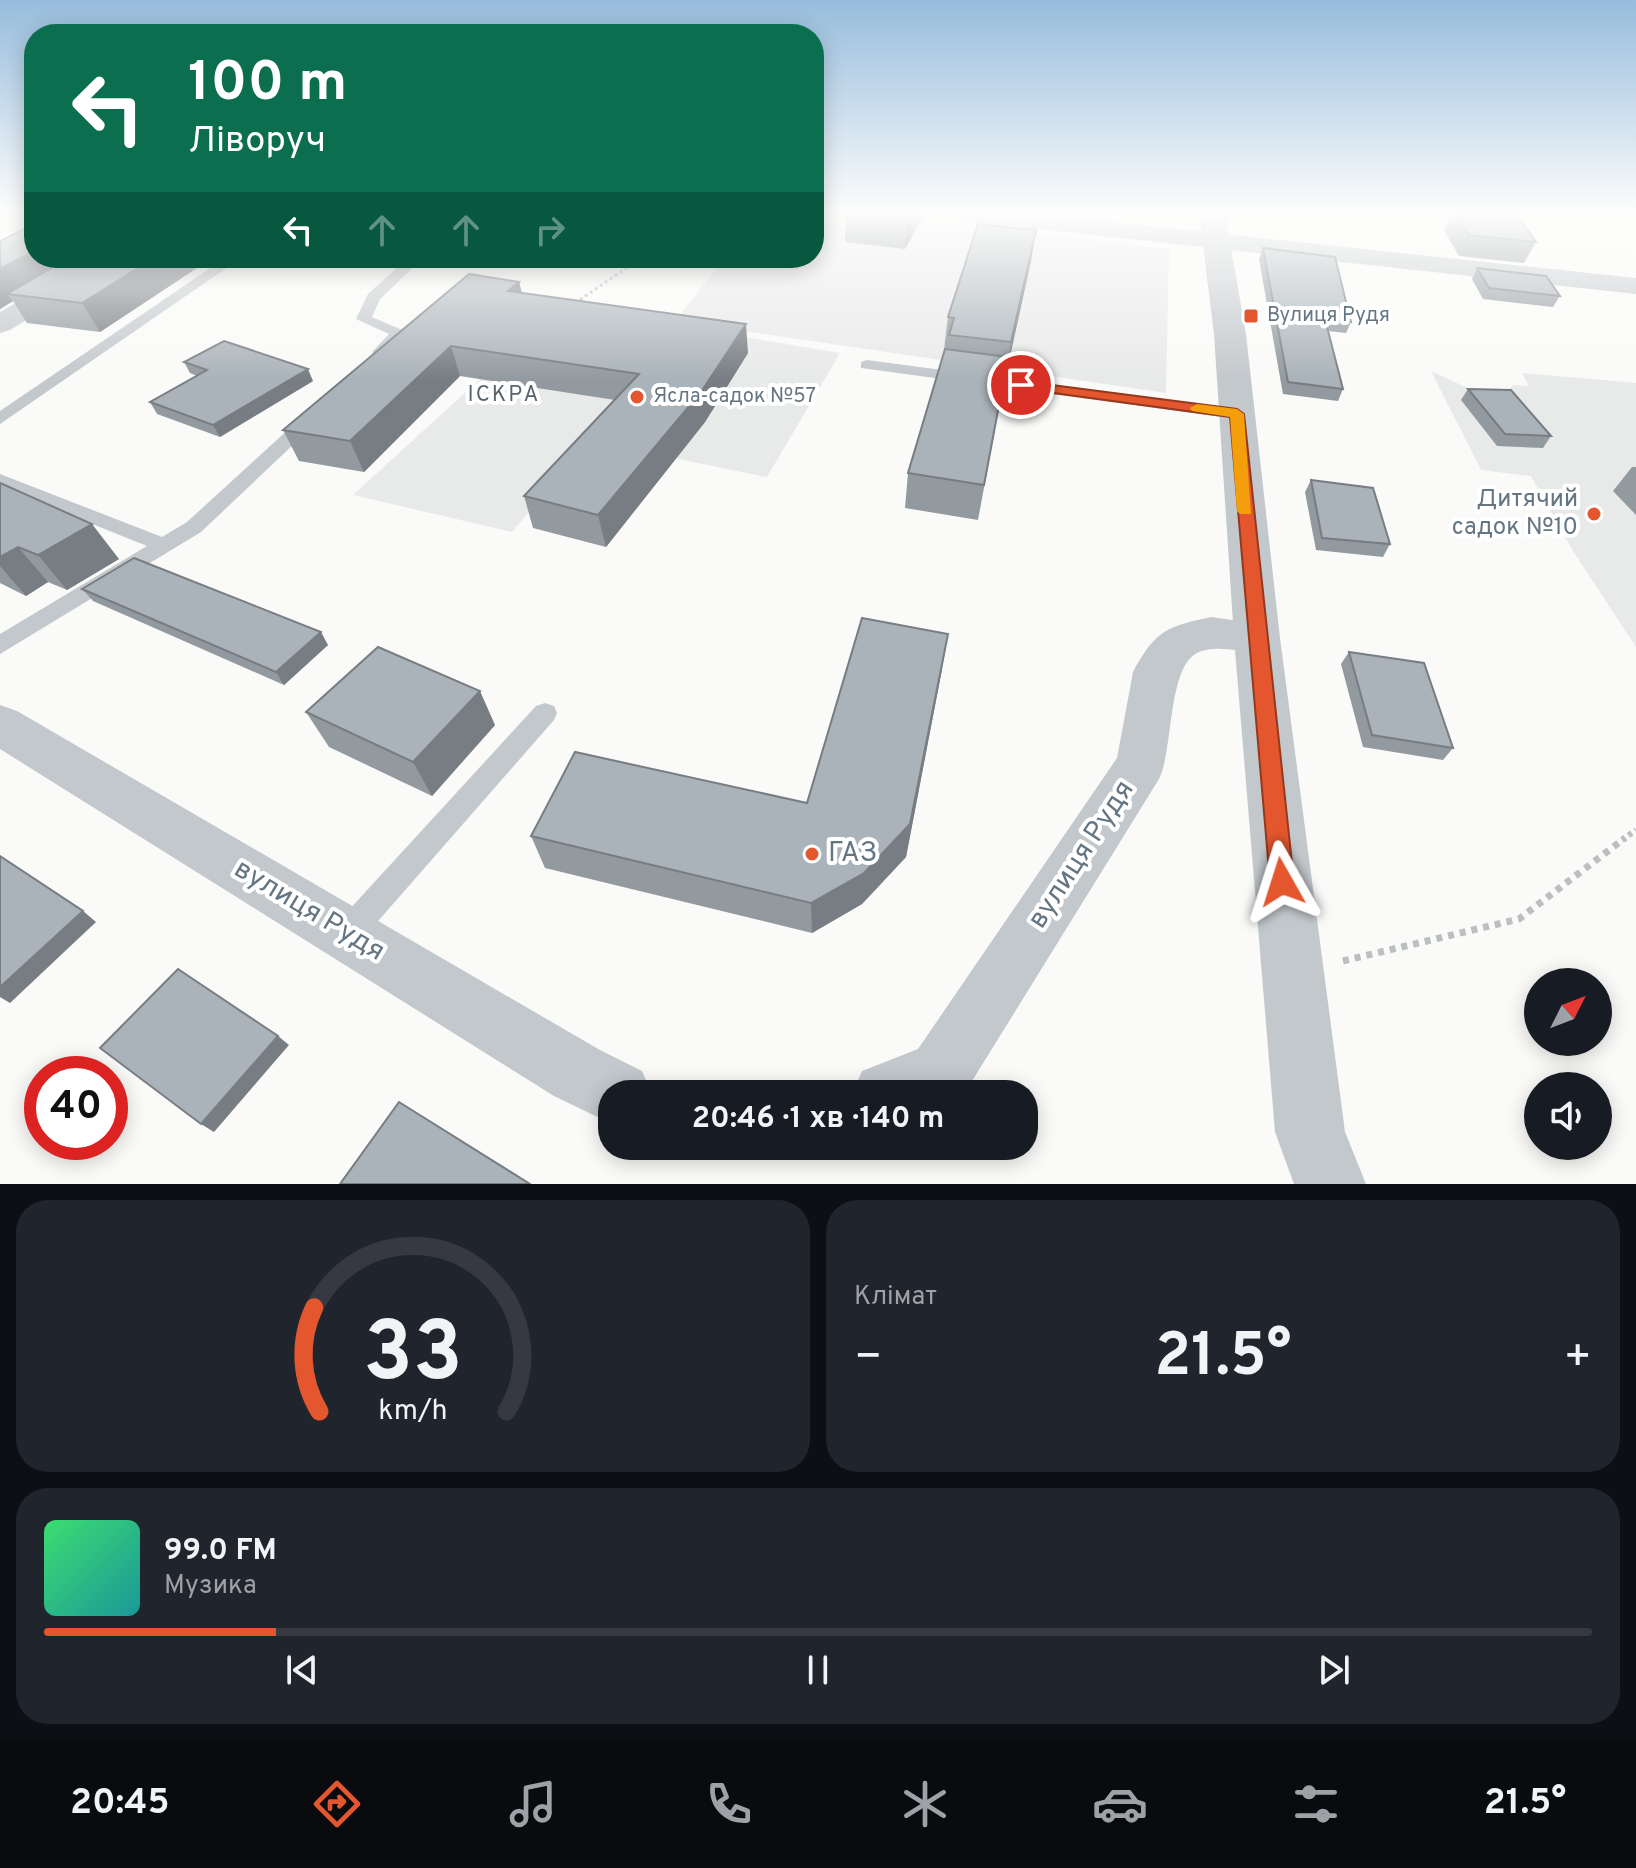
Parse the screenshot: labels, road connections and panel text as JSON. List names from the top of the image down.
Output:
{
  "streets": {
    "street": ["вулиця Рудя"]
  },
  "districts": ["ІСКРА"],
  "places": {
    "transit": ["Вулиця Рудя"],
    "other": ["Ясла-садок №57", "Дитячий садок №10", "ГАЗ"]
  },
  "north": "top right",
  "page": {
    "turn": ["100 m", "Ліворуч"],
    "limit": "40",
    "trip": "20:46 · 1 хв · 140 m",
    "tile": "Клімат",
    "heat": ["−", "21.5°", "+"],
    "song": ["99.0 FM", "Музика"],
    "tabs": ["20:45", "21.5°"],
    "gauge": ["33", "km/h"]
  }
}
